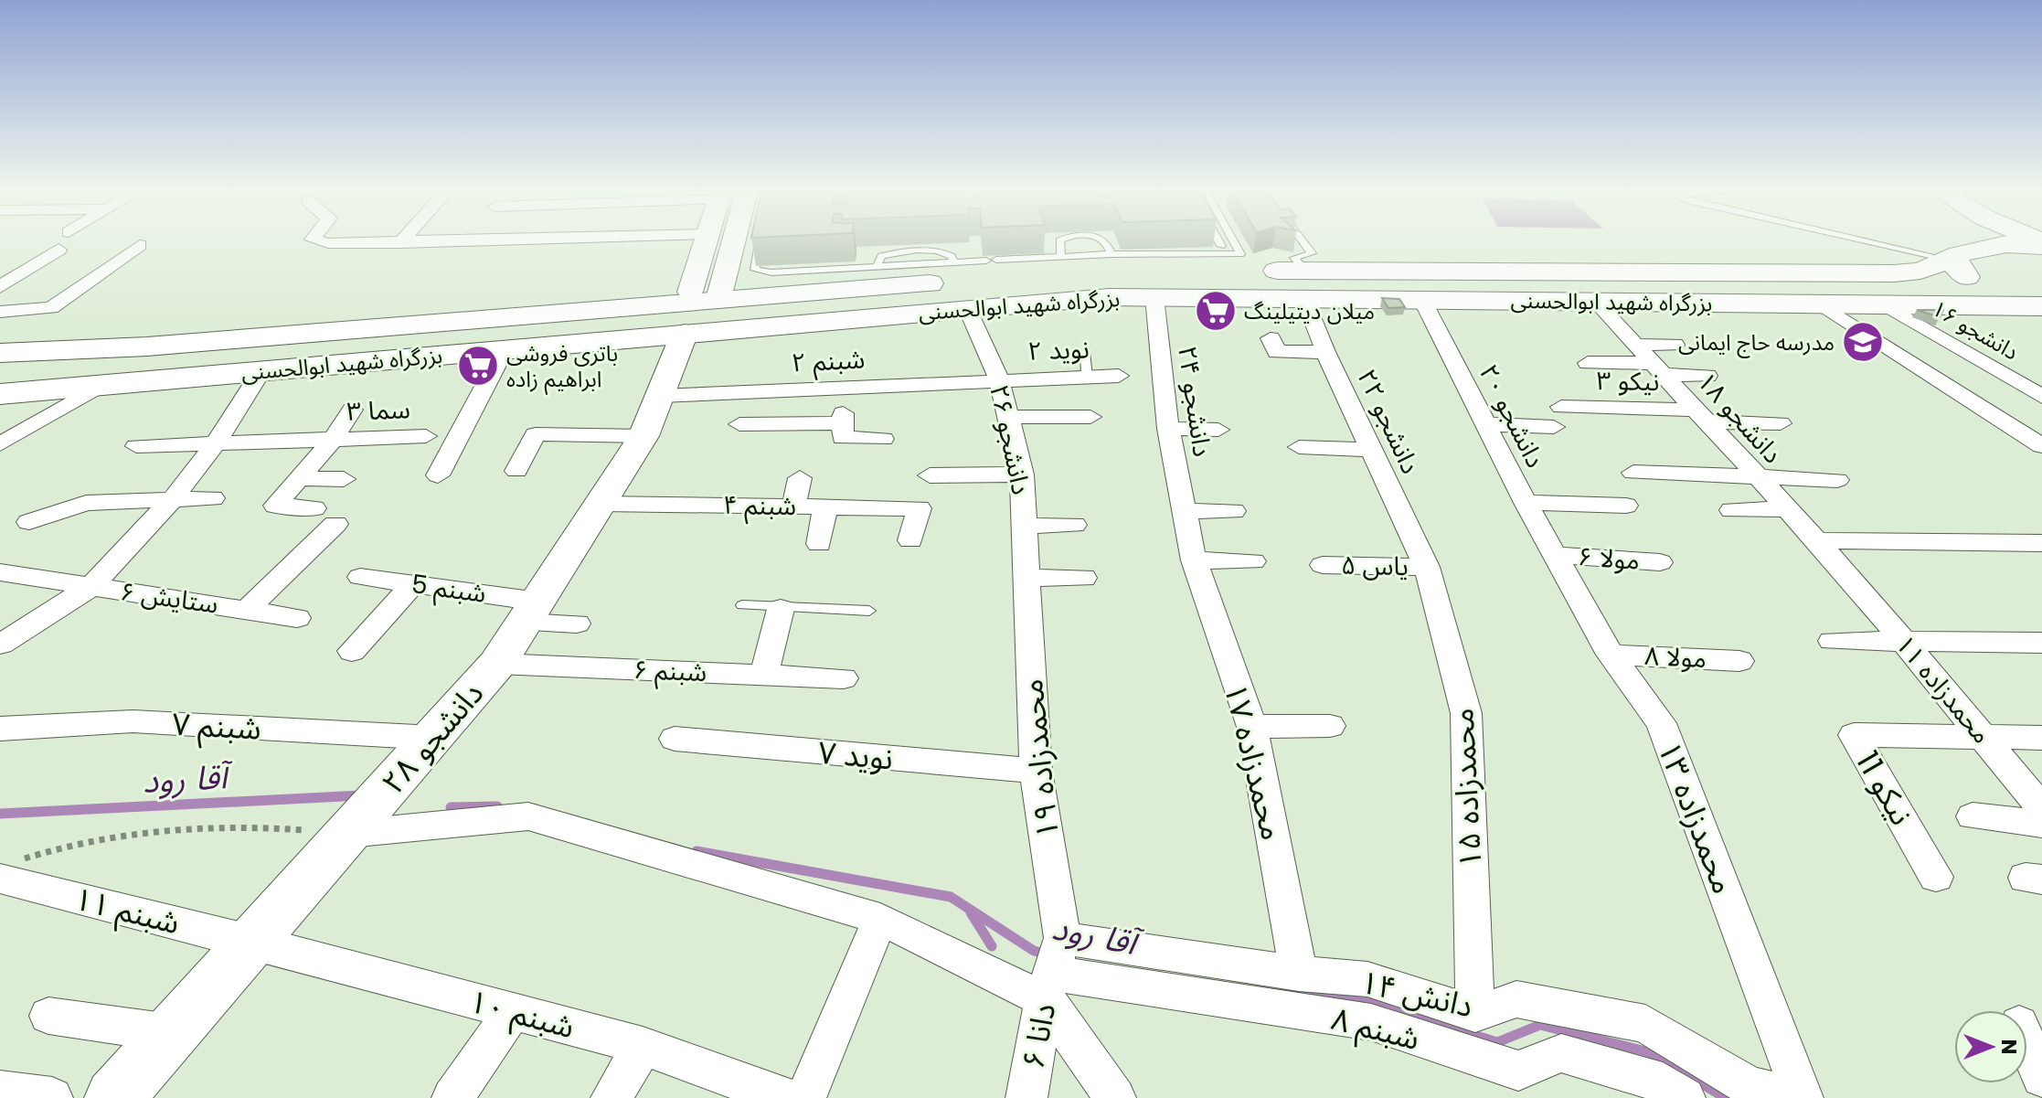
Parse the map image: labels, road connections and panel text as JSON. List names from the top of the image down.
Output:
{
  "streets": {
    "main road": ["بزرگراه شهید ابوالحسنی"],
    "street": [
      "دانشجو ۱۶",
      "نوید ۲",
      "شبنم ۲",
      "نیکو ۳",
      "دانشجو ۲۴",
      "سما ۳",
      "دانشجو ۲۰",
      "دانشجو ۱۸",
      "دانشجو ۲۲",
      "دانشجو ۲۶",
      "شبنم ۴",
      "مولا ۶",
      "یاس ۵",
      "شبنم 5",
      "ستایش ۶",
      "مولا ۸",
      "شبنم ۶",
      "محمدزاده ۱۱",
      "شبنم ۷",
      "دانشجو ۲۸",
      "نوید ۷",
      "محمدزاده ۱۹",
      "محمدزاده ۱۷",
      "محمدزاده ۱۵",
      "نیکو 11",
      "محمدزاده ۱۳",
      "شبنم ۱۱",
      "دانش ۱۴",
      "شبنم ۱۰",
      "شبنم ۸",
      "دانا ۶"
    ]
  },
  "crossings": [
    ["بزرگراه شهید ابوالحسنی", "دانشجو ۱۶"],
    ["بزرگراه شهید ابوالحسنی", "دانشجو ۲۴"],
    ["بزرگراه شهید ابوالحسنی", "دانشجو ۲۰"],
    ["بزرگراه شهید ابوالحسنی", "دانشجو ۱۸"],
    ["بزرگراه شهید ابوالحسنی", "دانشجو ۲۲"],
    ["بزرگراه شهید ابوالحسنی", "دانشجو ۲۶"],
    ["بزرگراه شهید ابوالحسنی", "دانشجو ۲۸"],
    ["نوید ۲", "شبنم ۲"],
    ["نوید ۲", "دانشجو ۲۶"],
    ["شبنم ۲", "دانشجو ۲۶"],
    ["شبنم ۲", "دانشجو ۲۸"],
    ["نیکو ۳", "دانشجو ۲۰"],
    ["نیکو ۳", "دانشجو ۱۸"],
    ["دانشجو ۲۴", "محمدزاده ۱۷"],
    ["دانشجو ۲۰", "مولا ۶"],
    ["دانشجو ۲۰", "محمدزاده ۱۳"],
    ["دانشجو ۱۸", "محمدزاده ۱۱"],
    ["دانشجو ۲۲", "یاس ۵"],
    ["دانشجو ۲۲", "محمدزاده ۱۵"],
    ["دانشجو ۲۶", "محمدزاده ۱۹"],
    ["شبنم ۴", "دانشجو ۲۸"],
    ["مولا ۶", "محمدزاده ۱۳"],
    ["یاس ۵", "محمدزاده ۱۵"],
    ["شبنم 5", "دانشجو ۲۸"],
    ["مولا ۸", "محمدزاده ۱۳"],
    ["شبنم ۶", "دانشجو ۲۸"],
    ["محمدزاده ۱۱", "نیکو 11"],
    ["شبنم ۷", "دانشجو ۲۸"],
    ["دانشجو ۲۸", "شبنم ۱۱"],
    ["دانشجو ۲۸", "شبنم ۱۰"],
    ["نوید ۷", "محمدزاده ۱۹"],
    ["محمدزاده ۱۹", "دانش ۱۴"],
    ["محمدزاده ۱۹", "شبنم ۸"],
    ["محمدزاده ۱۹", "دانا ۶"],
    ["محمدزاده ۱۷", "دانش ۱۴"],
    ["محمدزاده ۱۵", "دانش ۱۴"],
    ["شبنم ۱۱", "شبنم ۱۰"],
    ["دانش ۱۴", "شبنم ۸"],
    ["دانش ۱۴", "دانا ۶"],
    ["شبنم ۸", "دانا ۶"]
  ],
  "water": ["آقا رود"],
  "places": {
    "supermarket": ["میلان دیتیلینگ", "باتری فروشی ابراهیم زاده"],
    "school or university": ["مدرسه حاج ایمانی"]
  },
  "north": "right"
}
